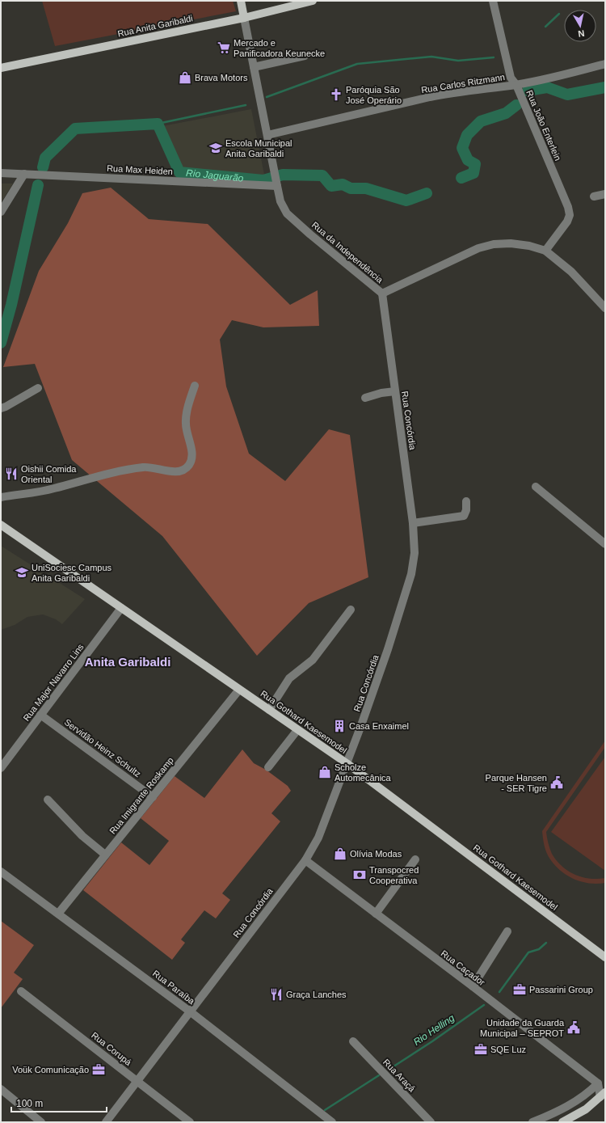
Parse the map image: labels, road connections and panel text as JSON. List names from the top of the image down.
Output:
{
  "streets": {
    "main road": ["Rua Anita Garibaldi", "Rua Gothard Kaesemodel"],
    "street": [
      "Rua Carlos Ritzmann",
      "Rua João Enterlein",
      "Rua Max Heiden",
      "Rua da Independência",
      "Rua Concórdia",
      "Rua Major Navarro Lins",
      "Servidão Heinz Schultz",
      "Rua Imigrante Roskamp",
      "Rua Caçador",
      "Rua Paraíba",
      "Rua Corupá",
      "Rua Araçá"
    ]
  },
  "crossings": [
    ["Rua Anita Garibaldi", "Rua da Independência"],
    ["Rua Carlos Ritzmann", "Rua João Enterlein"],
    ["Rua Carlos Ritzmann", "Rua da Independência"],
    ["Rua João Enterlein", "Rua da Independência"],
    ["Rua Max Heiden", "Rua da Independência"],
    ["Rua da Independência", "Rua Concórdia"],
    ["Rua Concórdia", "Rua Gothard Kaesemodel"],
    ["Rua Concórdia", "Rua Caçador"],
    ["Rua Concórdia", "Rua Paraíba"],
    ["Rua Concórdia", "Rua Corupá"],
    ["Rua Major Navarro Lins", "Rua Gothard Kaesemodel"],
    ["Rua Major Navarro Lins", "Servidão Heinz Schultz"],
    ["Rua Gothard Kaesemodel", "Rua Imigrante Roskamp"],
    ["Servidão Heinz Schultz", "Rua Imigrante Roskamp"],
    ["Rua Imigrante Roskamp", "Rua Paraíba"]
  ],
  "districts": ["Anita Garibaldi"],
  "water": ["Rio Jaguarão", "Rio Helling"],
  "places": {
    "supermarket": ["Mercado e Panificadora Keunecke"],
    "shop": ["Brava Motors", "Scholze Automecânica", "Olívia Modas"],
    "church": ["Paróquia São José Operário"],
    "school or university": ["Escola Municipal Anita Garibaldi", "UniSociesc Campus Anita Garibaldi"],
    "restaurant": ["Oishii Comida Oriental", "Graça Lanches"],
    "building": ["Casa Enxaimel"],
    "public building": ["Parque Hansen - SER Tigre", "Unidade da Guarda Municipal – SEPROT"],
    "bank": ["Transpocred Cooperativa"],
    "office": ["Passarini Group", "SQE Luz", "Voük Comunicação"]
  },
  "scale_bar": "100 m",
  "north": "bottom"
}
